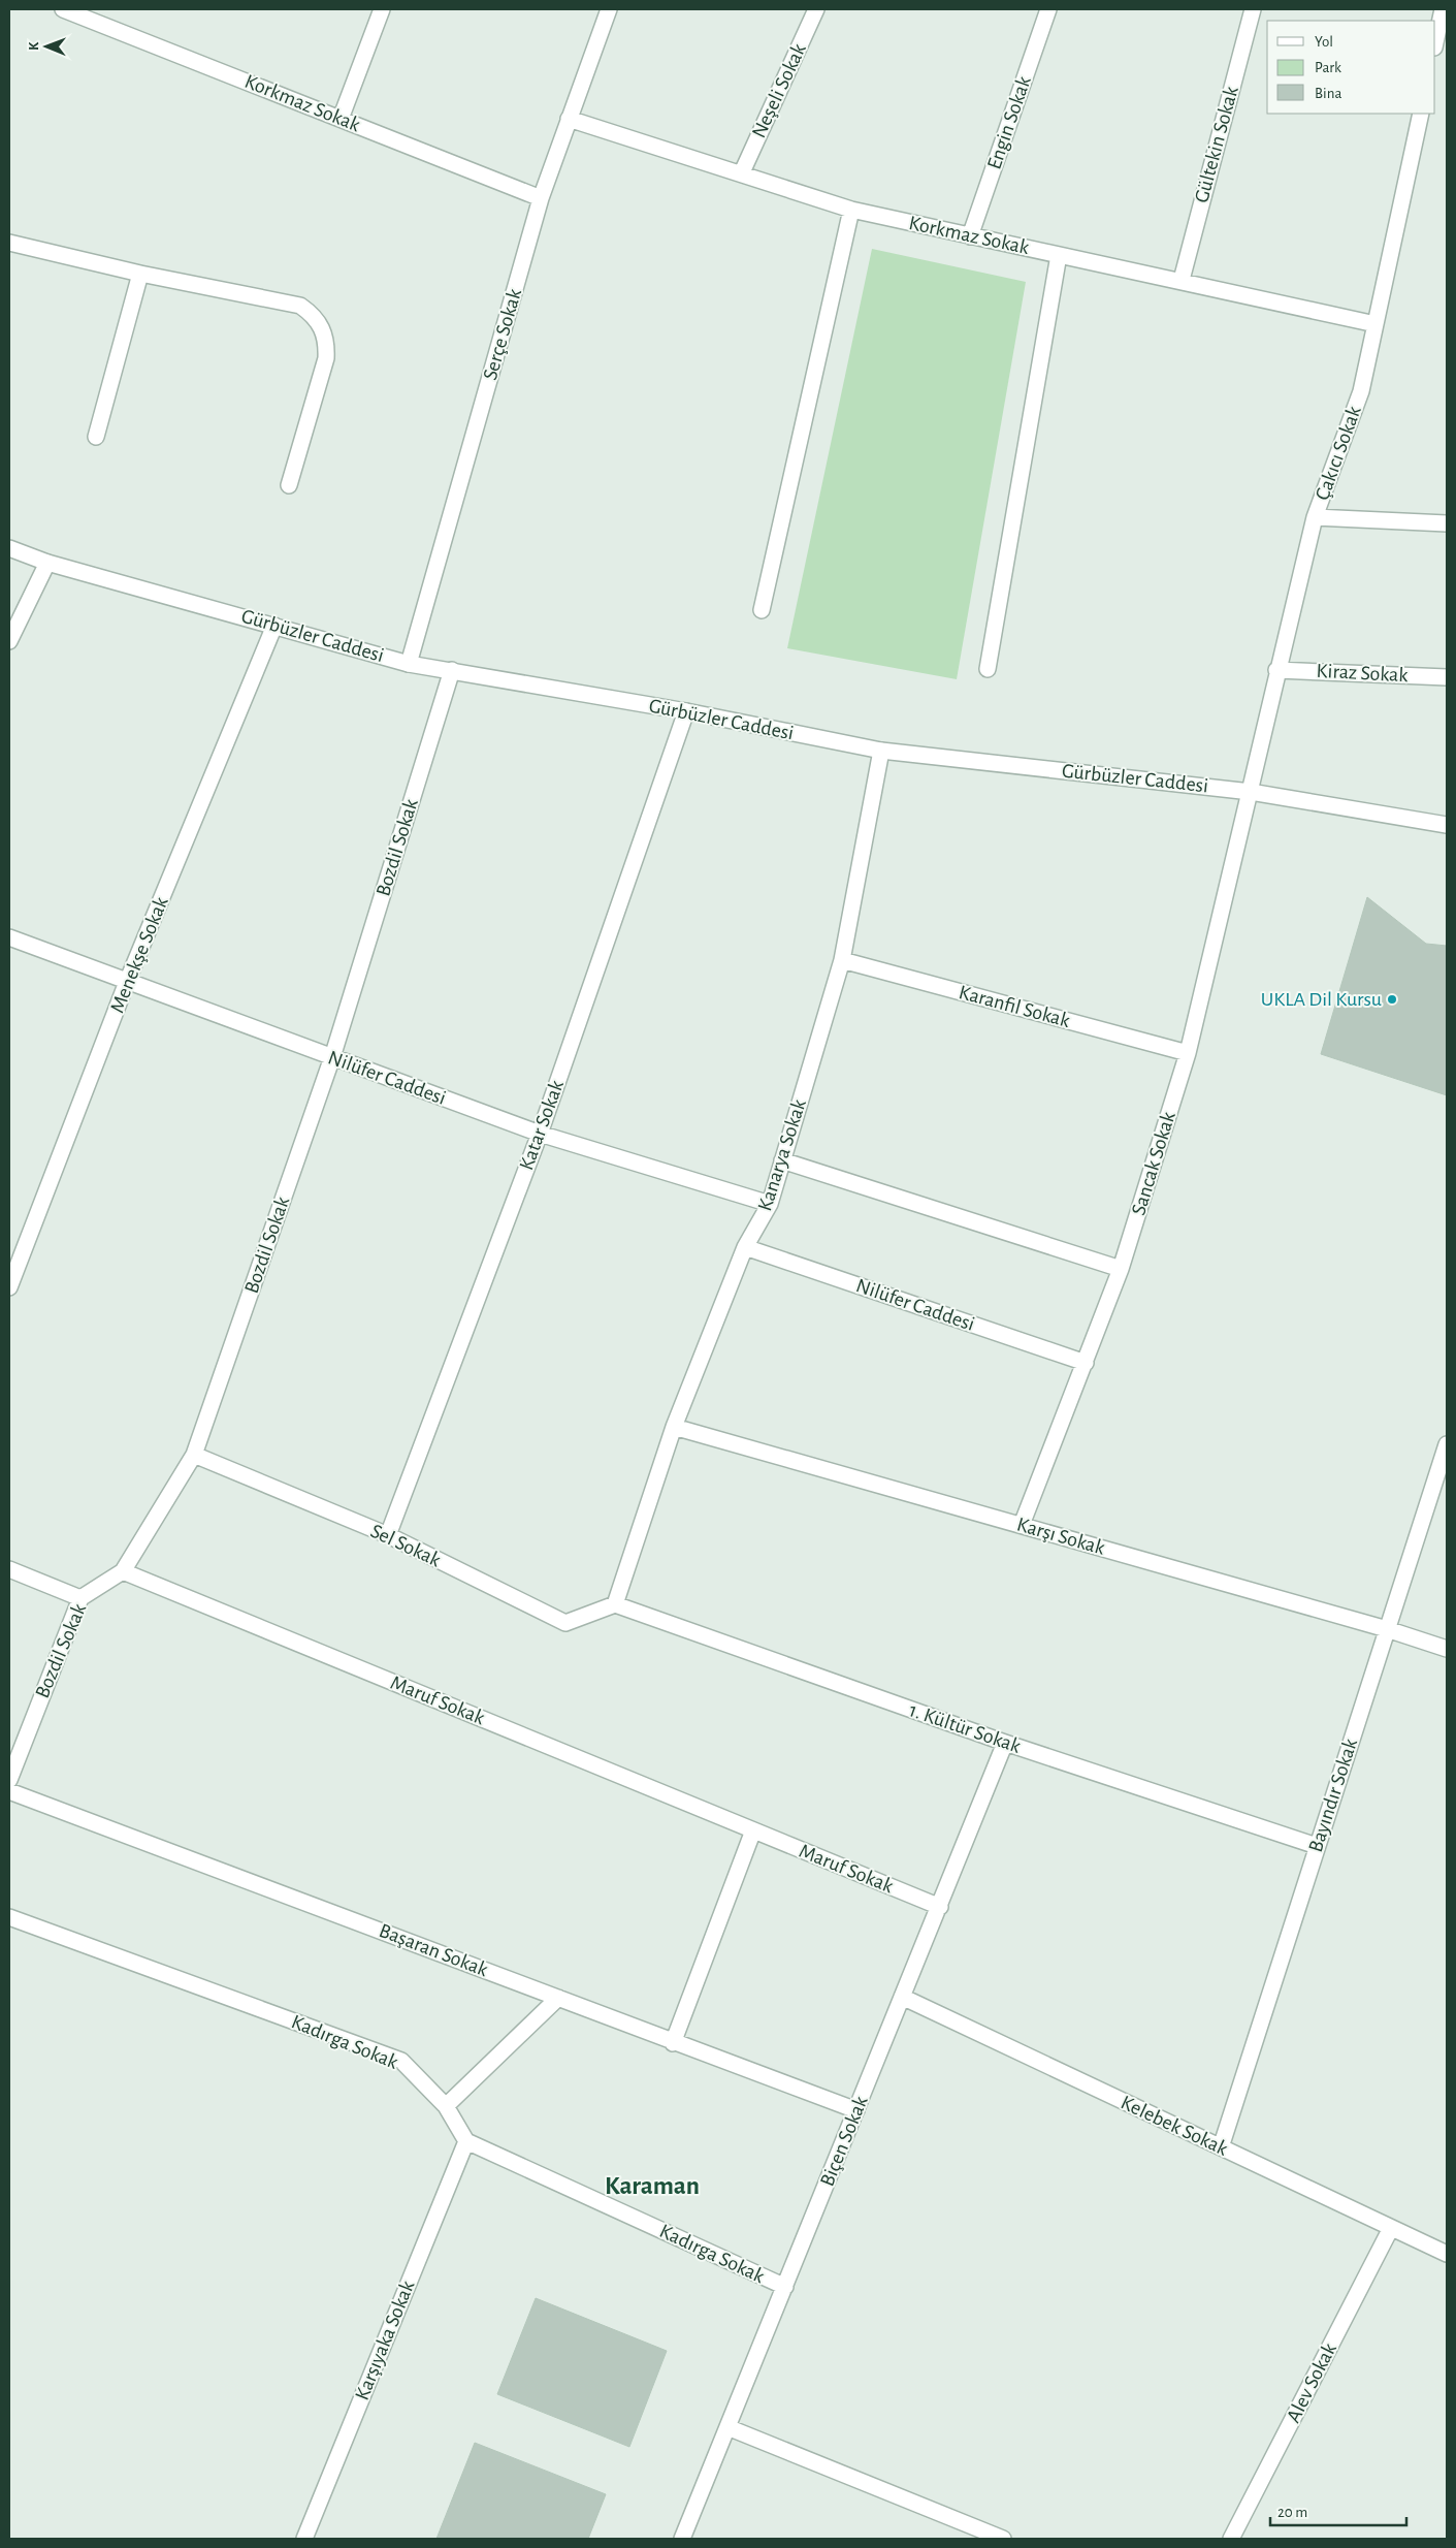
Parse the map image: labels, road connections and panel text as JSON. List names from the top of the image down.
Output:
{
  "streets": {
    "street": [
      "Neşeli Sokak",
      "Korkmaz Sokak",
      "Engin Sokak",
      "Gültekin Sokak",
      "Serçe Sokak",
      "Çakıcı Sokak",
      "Gürbüzler Caddesi",
      "Kiraz Sokak",
      "Bozdil Sokak",
      "Menekşe Sokak",
      "Karanfil Sokak",
      "Nilüfer Caddesi",
      "Katar Sokak",
      "Kanarya Sokak",
      "Sancak Sokak",
      "Karşı Sokak",
      "Sel Sokak",
      "Maruf Sokak",
      "1. Kültür Sokak",
      "Bayındır Sokak",
      "Başaran Sokak",
      "Kadırga Sokak",
      "Kelebek Sokak",
      "Biçen Sokak",
      "Karşıyaka Sokak",
      "Alev Sokak"
    ]
  },
  "crossings": [
    ["Neşeli Sokak", "Korkmaz Sokak"],
    ["Korkmaz Sokak", "Engin Sokak"],
    ["Korkmaz Sokak", "Gültekin Sokak"],
    ["Korkmaz Sokak", "Serçe Sokak"],
    ["Korkmaz Sokak", "Çakıcı Sokak"],
    ["Serçe Sokak", "Gürbüzler Caddesi"],
    ["Çakıcı Sokak", "Gürbüzler Caddesi"],
    ["Çakıcı Sokak", "Kiraz Sokak"],
    ["Çakıcı Sokak", "Sancak Sokak"],
    ["Gürbüzler Caddesi", "Bozdil Sokak"],
    ["Gürbüzler Caddesi", "Menekşe Sokak"],
    ["Gürbüzler Caddesi", "Katar Sokak"],
    ["Gürbüzler Caddesi", "Kanarya Sokak"],
    ["Gürbüzler Caddesi", "Sancak Sokak"],
    ["Bozdil Sokak", "Nilüfer Caddesi"],
    ["Bozdil Sokak", "Sel Sokak"],
    ["Bozdil Sokak", "Maruf Sokak"],
    ["Menekşe Sokak", "Nilüfer Caddesi"],
    ["Karanfil Sokak", "Kanarya Sokak"],
    ["Karanfil Sokak", "Sancak Sokak"],
    ["Nilüfer Caddesi", "Katar Sokak"],
    ["Nilüfer Caddesi", "Kanarya Sokak"],
    ["Nilüfer Caddesi", "Sancak Sokak"],
    ["Katar Sokak", "Sel Sokak"],
    ["Kanarya Sokak", "Karşı Sokak"],
    ["Kanarya Sokak", "Sel Sokak"],
    ["Kanarya Sokak", "1. Kültür Sokak"],
    ["Sancak Sokak", "Karşı Sokak"],
    ["Karşı Sokak", "Bayındır Sokak"],
    ["Sel Sokak", "1. Kültür Sokak"],
    ["Maruf Sokak", "Biçen Sokak"],
    ["1. Kültür Sokak", "Bayındır Sokak"],
    ["1. Kültür Sokak", "Biçen Sokak"],
    ["Bayındır Sokak", "Kelebek Sokak"],
    ["Başaran Sokak", "Biçen Sokak"],
    ["Kadırga Sokak", "Biçen Sokak"],
    ["Kadırga Sokak", "Karşıyaka Sokak"],
    ["Kelebek Sokak", "Biçen Sokak"],
    ["Kelebek Sokak", "Alev Sokak"]
  ],
  "districts": ["Karaman"],
  "places": ["UKLA Dil Kursu"],
  "legend": ["Yol", "Park", "Bina"],
  "scale_bar": "20 m",
  "north": "left"
}
